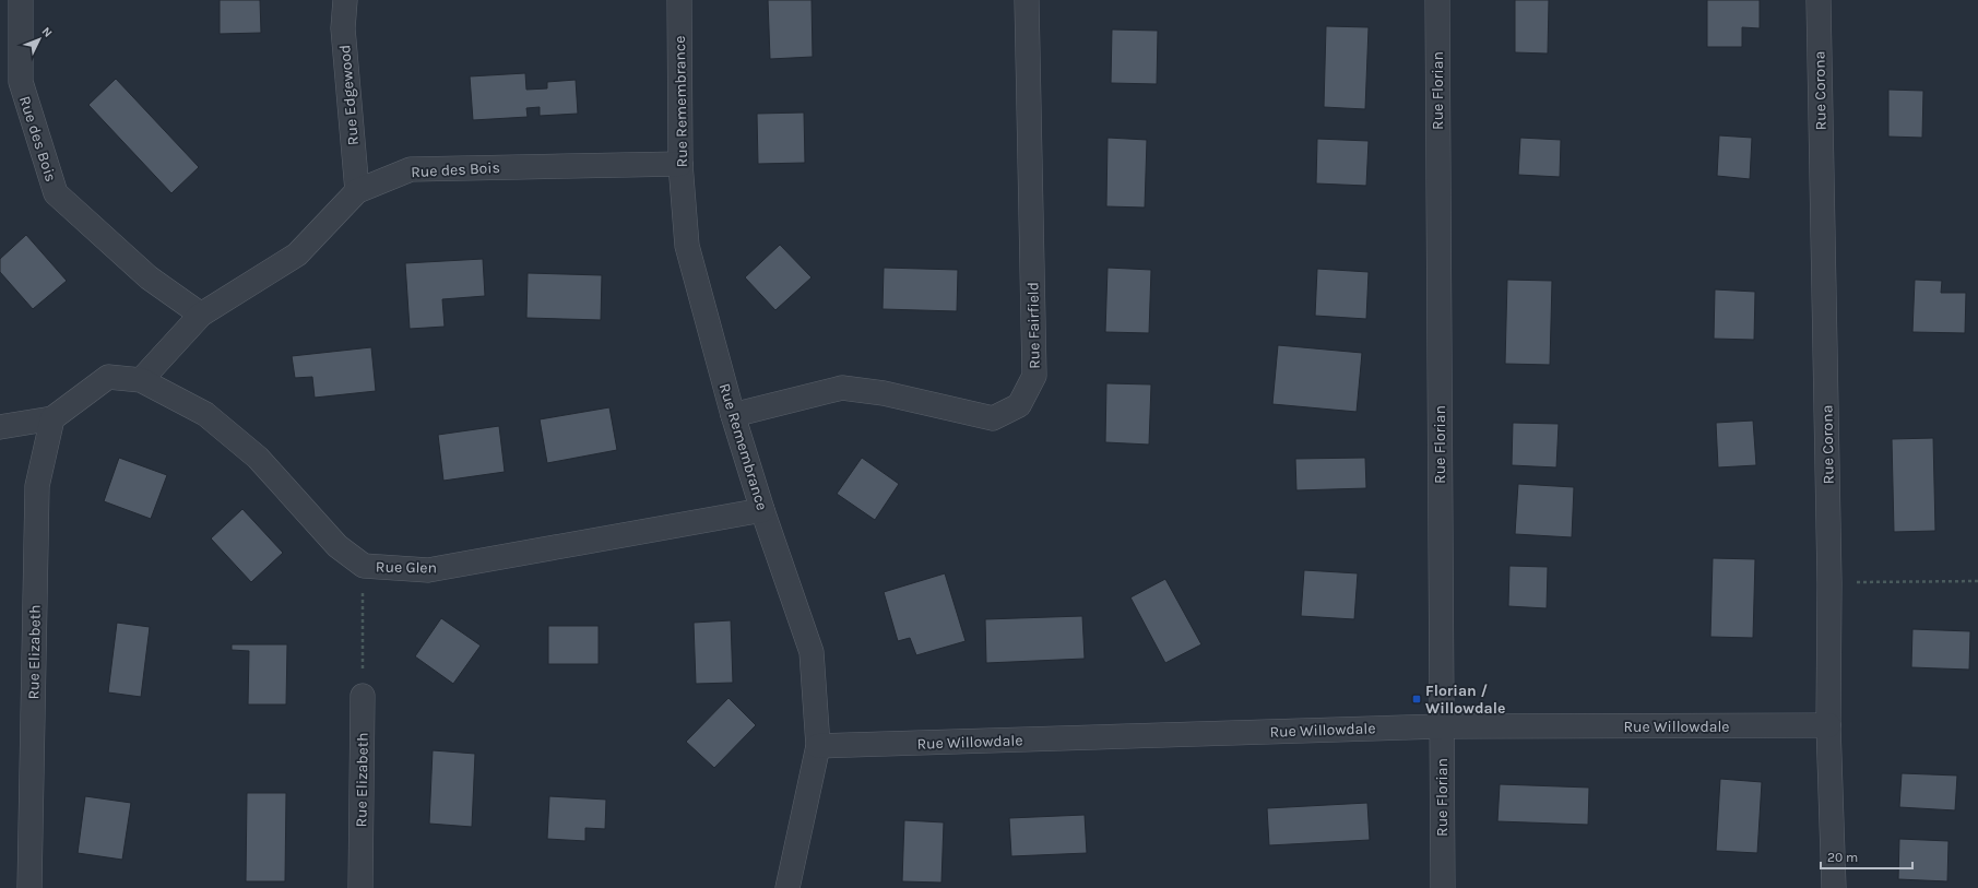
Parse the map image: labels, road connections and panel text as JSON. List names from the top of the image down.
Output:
{
  "streets": {
    "street": [
      "Rue Florian",
      "Rue Corona",
      "Rue Edgewood",
      "Rue Remembrance",
      "Rue des Bois",
      "Rue Fairfield",
      "Rue Glen",
      "Rue Elizabeth",
      "Rue Willowdale"
    ]
  },
  "crossings": [
    ["Rue Florian", "Rue Willowdale"],
    ["Rue Corona", "Rue Willowdale"],
    ["Rue Edgewood", "Rue des Bois"],
    ["Rue Remembrance", "Rue des Bois"],
    ["Rue Remembrance", "Rue Fairfield"],
    ["Rue Remembrance", "Rue Glen"],
    ["Rue Remembrance", "Rue Willowdale"],
    ["Rue des Bois", "Rue Glen"]
  ],
  "places": {
    "transit": ["Florian / Willowdale"]
  },
  "scale_bar": "20 m",
  "north": "top right"
}
